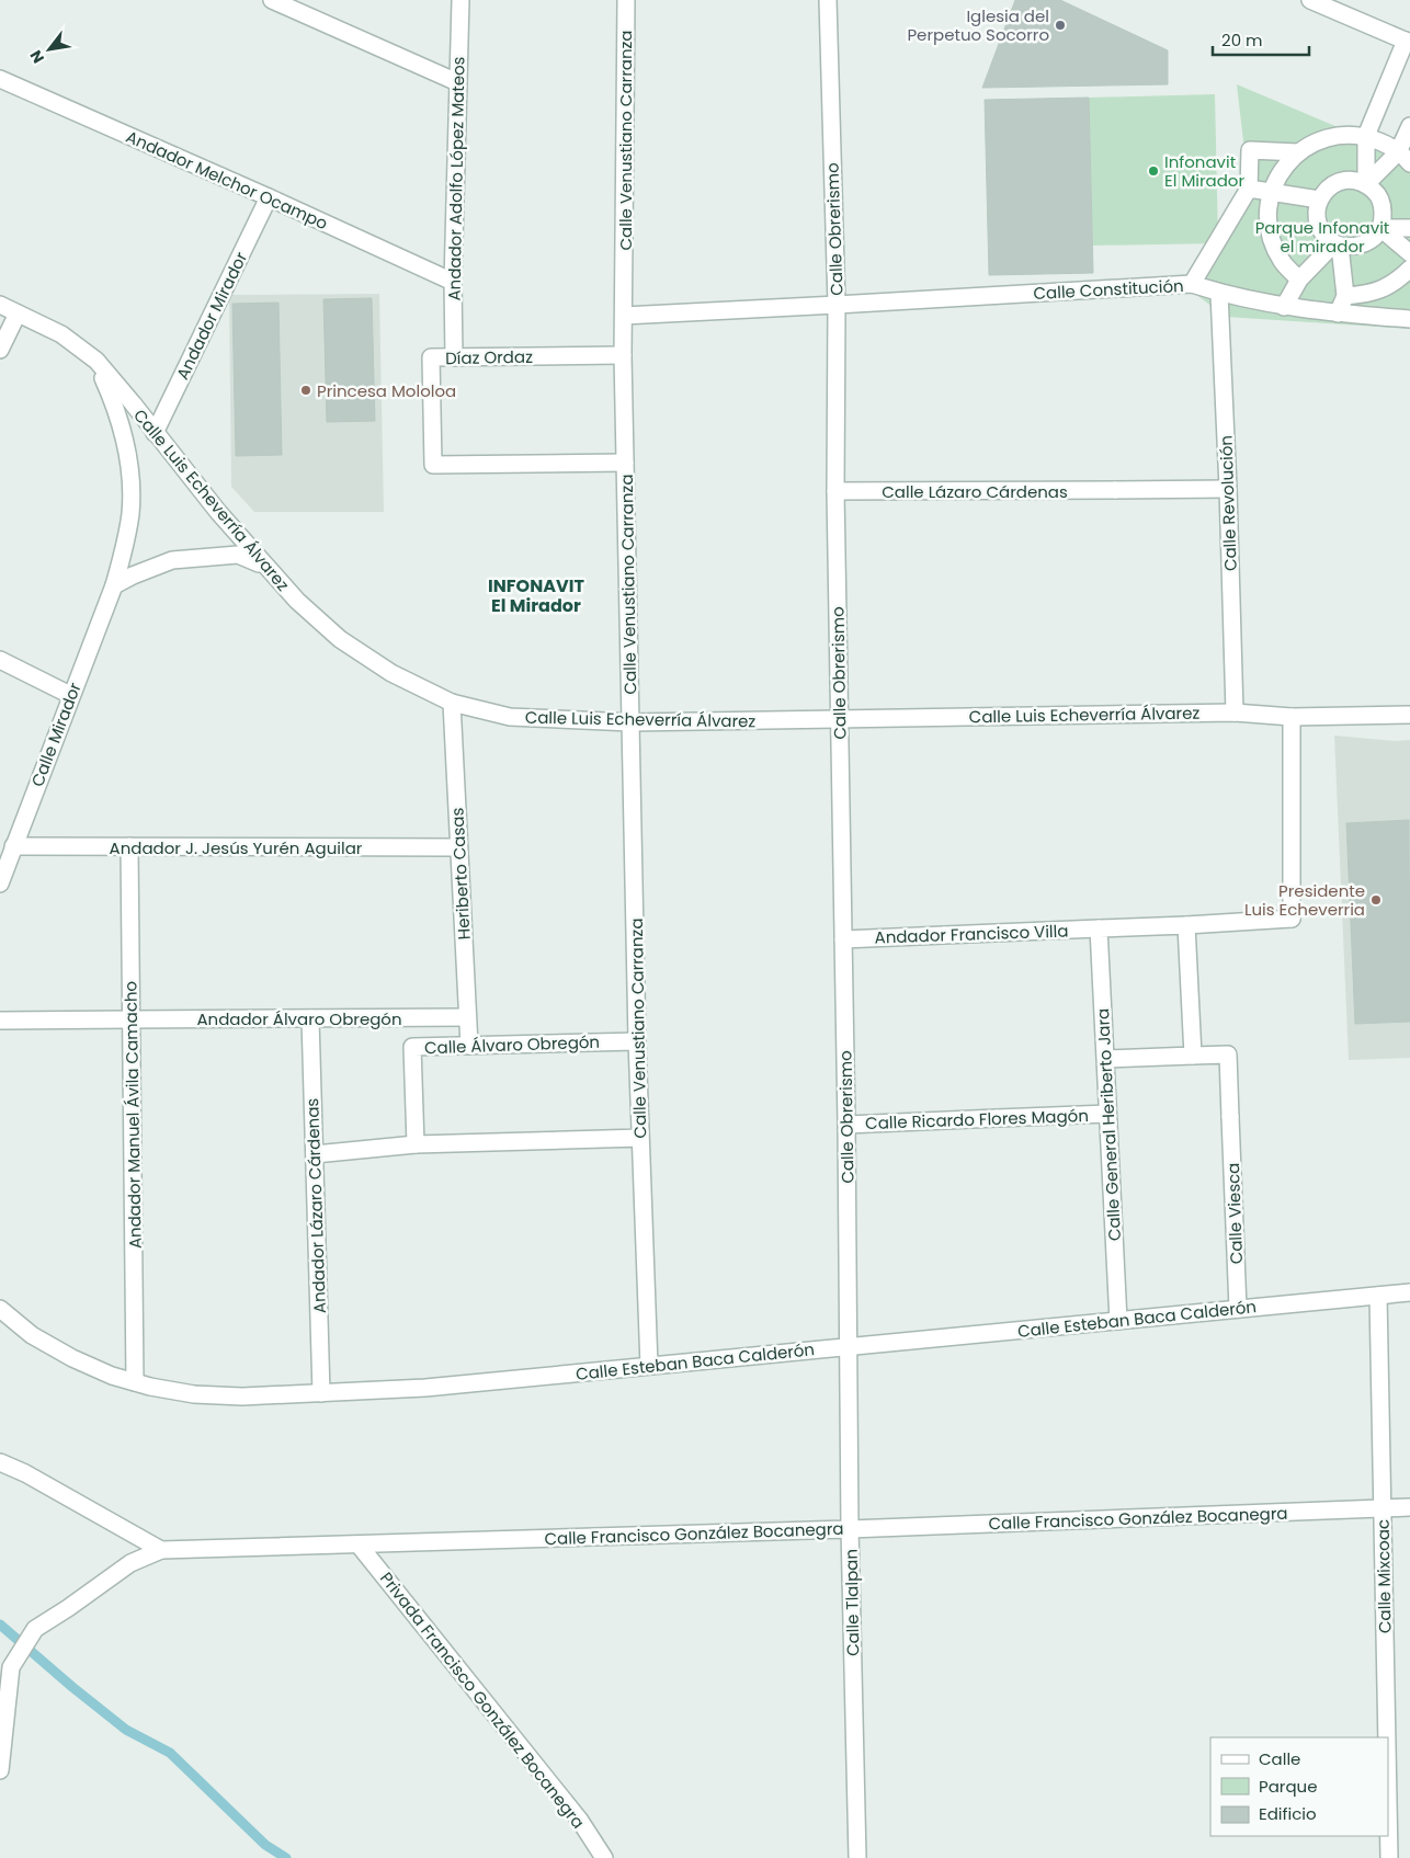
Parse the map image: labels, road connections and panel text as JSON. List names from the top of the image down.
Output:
{
  "streets": {
    "street": [
      "Calle Venustiano Carranza",
      "Andador Adolfo López Mateos",
      "Andador Melchor Ocampo",
      "Calle Obrerismo",
      "Calle Constitución",
      "Andador Mirador",
      "Díaz Ordaz",
      "Calle Lázaro Cárdenas",
      "Calle Luis Echeverría Álvarez",
      "Calle Revolución",
      "Calle Mirador",
      "Andador J. Jesús Yurén Aguilar",
      "Heriberto Casas",
      "Andador Francisco Villa",
      "Andador Álvaro Obregón",
      "Calle Álvaro Obregón",
      "Andador Manuel Ávila Camacho",
      "Calle Ricardo Flores Magón",
      "Calle General Heriberto Jara",
      "Andador Lázaro Cárdenas",
      "Calle Viesca",
      "Calle Esteban Baca Calderón",
      "Calle Francisco González Bocanegra",
      "Calle Mixcoac",
      "Calle Tlalpan",
      "Privada Francisco González Bocanegra"
    ]
  },
  "crossings": [
    ["Calle Venustiano Carranza", "Calle Constitución"],
    ["Calle Venustiano Carranza", "Díaz Ordaz"],
    ["Calle Venustiano Carranza", "Calle Luis Echeverría Álvarez"],
    ["Calle Venustiano Carranza", "Calle Álvaro Obregón"],
    ["Calle Venustiano Carranza", "Calle Esteban Baca Calderón"],
    ["Andador Adolfo López Mateos", "Andador Melchor Ocampo"],
    ["Andador Adolfo López Mateos", "Díaz Ordaz"],
    ["Andador Melchor Ocampo", "Andador Mirador"],
    ["Calle Obrerismo", "Calle Constitución"],
    ["Calle Obrerismo", "Calle Lázaro Cárdenas"],
    ["Calle Obrerismo", "Calle Luis Echeverría Álvarez"],
    ["Calle Obrerismo", "Andador Francisco Villa"],
    ["Calle Obrerismo", "Calle Ricardo Flores Magón"],
    ["Calle Obrerismo", "Calle Esteban Baca Calderón"],
    ["Calle Obrerismo", "Calle Tlalpan"],
    ["Calle Constitución", "Calle Revolución"],
    ["Andador Mirador", "Calle Luis Echeverría Álvarez"],
    ["Calle Lázaro Cárdenas", "Calle Revolución"],
    ["Calle Luis Echeverría Álvarez", "Calle Revolución"],
    ["Calle Luis Echeverría Álvarez", "Calle Mirador"],
    ["Calle Luis Echeverría Álvarez", "Heriberto Casas"],
    ["Calle Mirador", "Andador J. Jesús Yurén Aguilar"],
    ["Andador J. Jesús Yurén Aguilar", "Heriberto Casas"],
    ["Andador J. Jesús Yurén Aguilar", "Andador Manuel Ávila Camacho"],
    ["Heriberto Casas", "Andador Álvaro Obregón"],
    ["Heriberto Casas", "Calle Álvaro Obregón"],
    ["Andador Francisco Villa", "Calle General Heriberto Jara"],
    ["Andador Álvaro Obregón", "Andador Manuel Ávila Camacho"],
    ["Andador Álvaro Obregón", "Andador Lázaro Cárdenas"],
    ["Andador Manuel Ávila Camacho", "Calle Esteban Baca Calderón"],
    ["Calle Ricardo Flores Magón", "Calle General Heriberto Jara"],
    ["Calle General Heriberto Jara", "Calle Esteban Baca Calderón"],
    ["Andador Lázaro Cárdenas", "Calle Esteban Baca Calderón"],
    ["Calle Viesca", "Calle Esteban Baca Calderón"],
    ["Calle Esteban Baca Calderón", "Calle Mixcoac"],
    ["Calle Esteban Baca Calderón", "Calle Tlalpan"],
    ["Calle Francisco González Bocanegra", "Calle Mixcoac"],
    ["Calle Francisco González Bocanegra", "Calle Tlalpan"],
    ["Calle Francisco González Bocanegra", "Privada Francisco González Bocanegra"]
  ],
  "districts": ["INFONAVIT El Mirador"],
  "parks": ["Parque Infonavit el mirador"],
  "places": [
    "Iglesia del Perpetuo Socorro",
    "Infonavit El Mirador",
    "Princesa Mololoa",
    "Presidente Luis Echeverria"
  ],
  "legend": ["Calle", "Parque", "Edificio"],
  "scale_bar": "20 m",
  "north": "bottom left"
}
